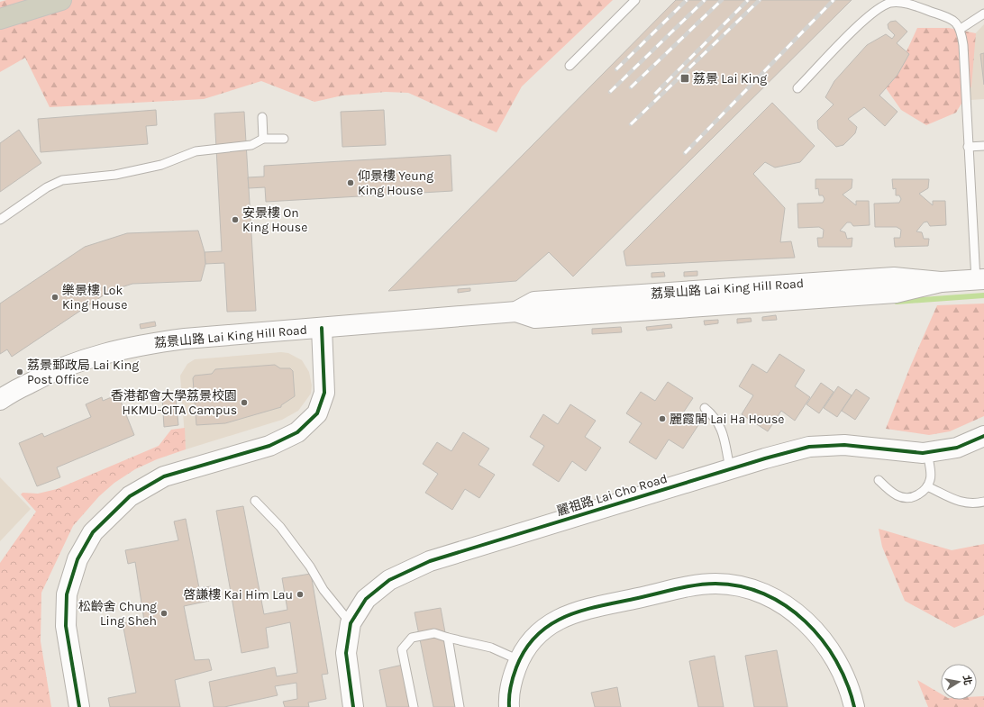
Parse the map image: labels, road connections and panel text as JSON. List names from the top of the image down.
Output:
{
  "streets": {
    "street": ["荔景山路 Lai King Hill Road", "麗祖路 Lai Cho Road"]
  },
  "places": {
    "transit": ["荔景 Lai King"],
    "other": [
      "仰景樓 Yeung King House",
      "安景樓 On King House",
      "樂景樓 Lok King House",
      "荔景郵政局 Lai King Post Office",
      "香港都會大學荔景校園 HKMU-CITA Campus",
      "麗霞閣 Lai Ha House",
      "啓謙樓 Kai Him Lau",
      "松齡舍 Chung Ling Sheh"
    ]
  },
  "north": "right"
}
